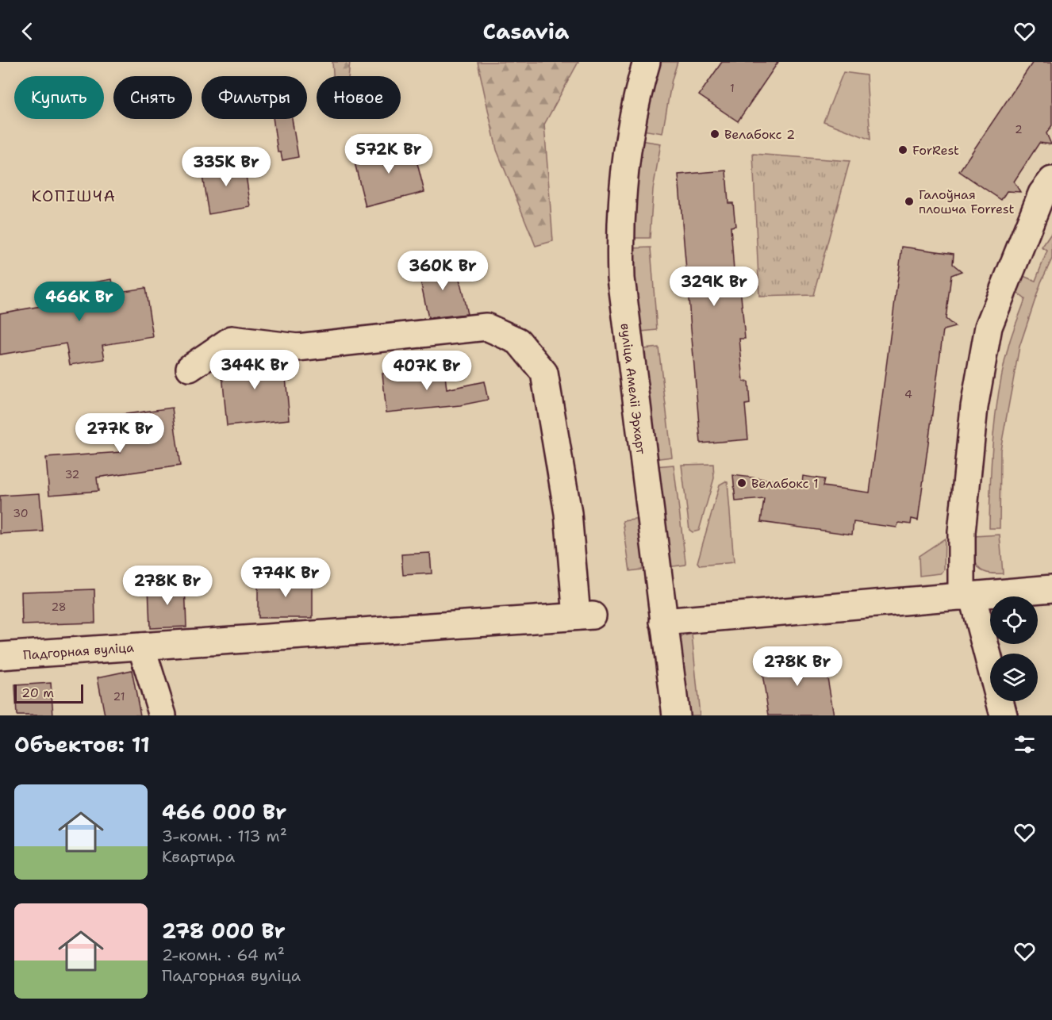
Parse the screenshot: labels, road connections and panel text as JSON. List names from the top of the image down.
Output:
{
  "streets": {
    "street": ["вуліца Амеліі Эрхарт", "Падгорная вуліца"]
  },
  "districts": ["КОПІШЧА"],
  "places": [
    "Велабокс 2",
    "ForRest",
    "Галоўная плошча Forrest",
    "Велабокс 1"
  ],
  "house_numbers": [
    "1",
    "2",
    "4",
    "32",
    "30",
    "28",
    "21"
  ],
  "scale_bar": "20 m",
  "page": {
    "header": "Casavia",
    "chip": [
      "Купить",
      "Снять",
      "Фильтры",
      "Новое"
    ],
    "price": [
      "572K Br",
      "335K Br",
      "360K Br",
      "329K Br",
      "466K Br",
      "344K Br",
      "407K Br",
      "277K Br",
      "774K Br",
      "278K Br",
      "278K Br"
    ],
    "scale": "20 m",
    "heading": "Объектов: 11",
    "list": [
      {
        "name": "466 000 Br",
        "note": "3-комн. · 113 m² · Квартира"
      },
      {
        "name": "278 000 Br",
        "note": "2-комн. · 64 m² · Падгорная вуліца"
      }
    ]
  }
}
